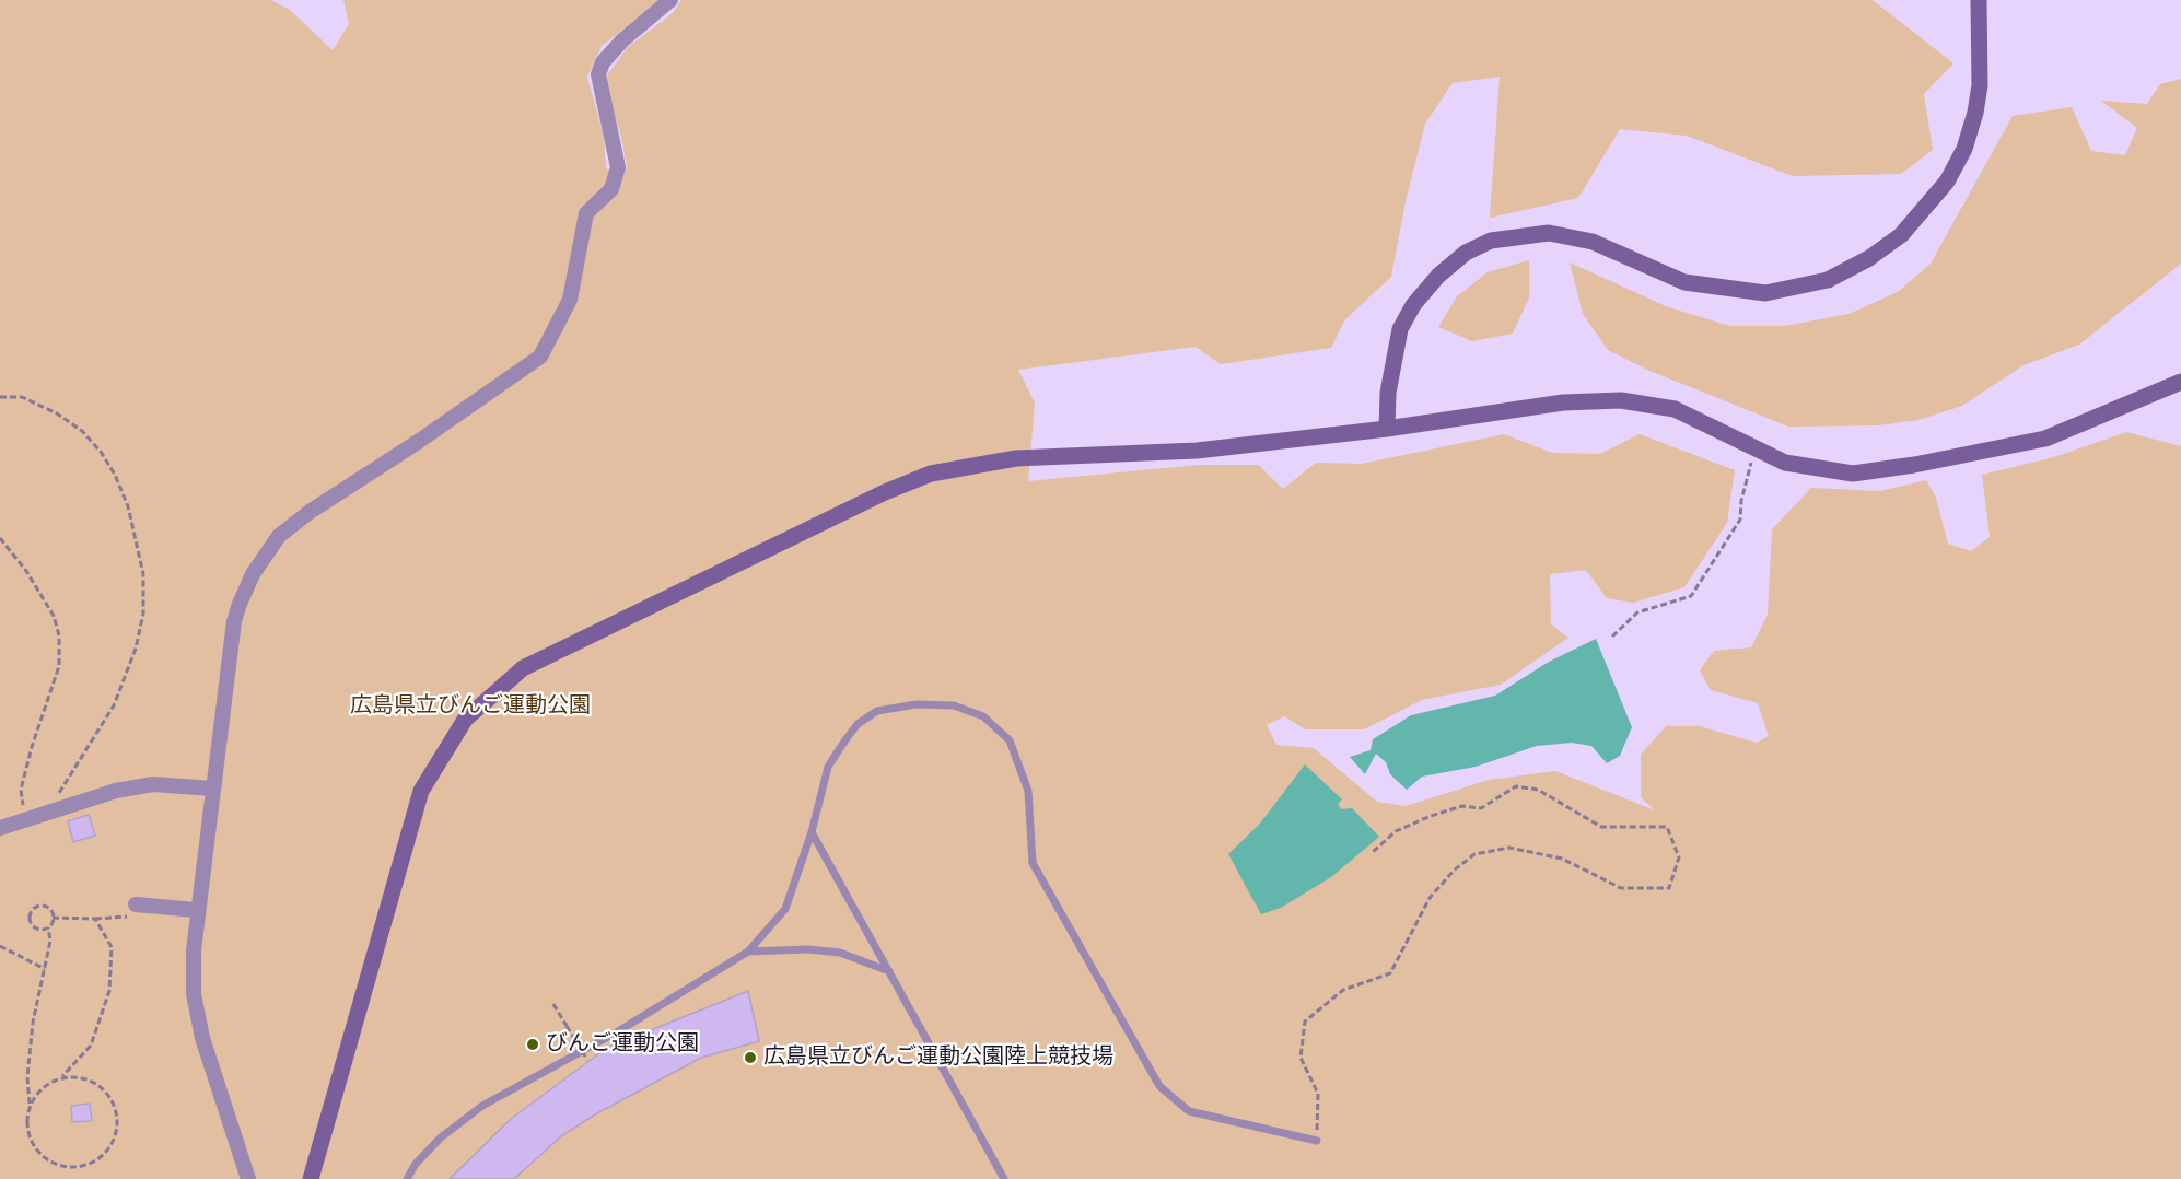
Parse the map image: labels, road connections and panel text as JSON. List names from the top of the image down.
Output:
{
  "parks": ["広島県立びんご運動公園"],
  "places": ["びんご運動公園", "広島県立びんご運動公園陸上競技場"]
}
